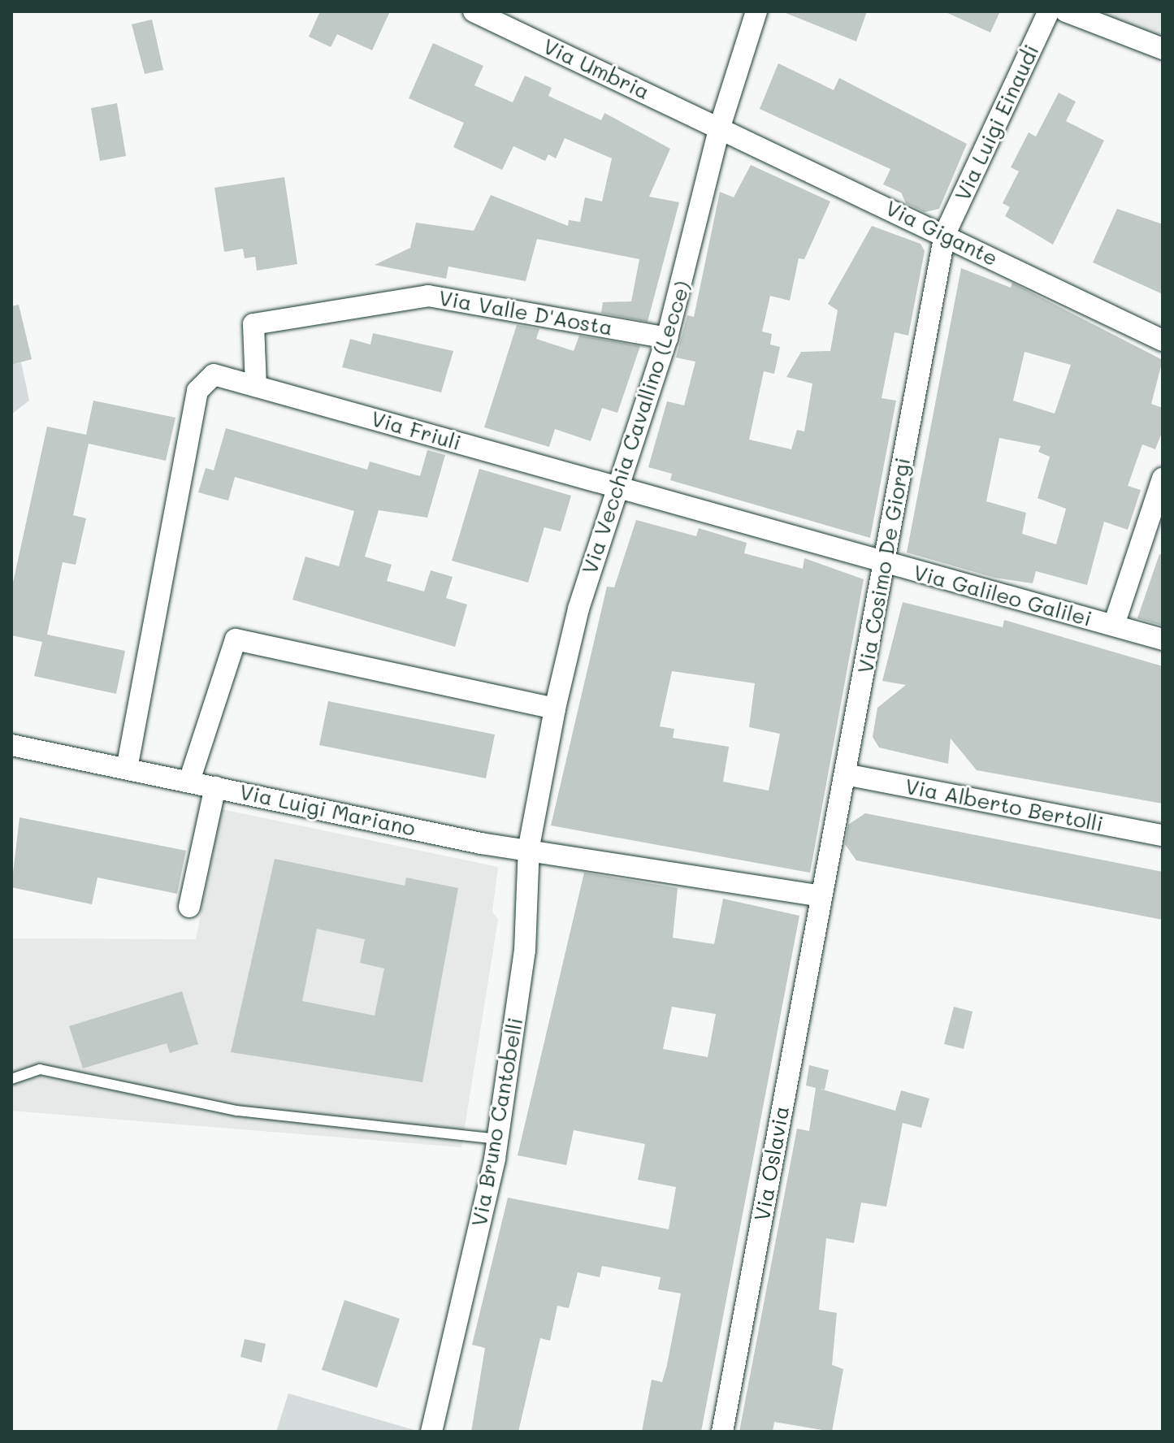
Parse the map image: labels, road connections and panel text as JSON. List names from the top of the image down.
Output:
{
  "streets": {
    "street": [
      "Via Umbria",
      "Via Luigi Einaudi",
      "Via Gigante",
      "Via Valle D'Aosta",
      "Via Vecchia Cavallino (Lecce)",
      "Via Friuli",
      "Via Cosimo De Giorgi",
      "Via Galileo Galilei",
      "Via Alberto Bertolli",
      "Via Luigi Mariano",
      "Via Bruno Cantobelli",
      "Via Oslavia"
    ]
  },
  "crossings": [
    ["Via Umbria", "Via Gigante"],
    ["Via Umbria", "Via Vecchia Cavallino (Lecce)"],
    ["Via Luigi Einaudi", "Via Gigante"],
    ["Via Luigi Einaudi", "Via Cosimo De Giorgi"],
    ["Via Gigante", "Via Vecchia Cavallino (Lecce)"],
    ["Via Gigante", "Via Cosimo De Giorgi"],
    ["Via Valle D'Aosta", "Via Vecchia Cavallino (Lecce)"],
    ["Via Valle D'Aosta", "Via Friuli"],
    ["Via Vecchia Cavallino (Lecce)", "Via Friuli"],
    ["Via Vecchia Cavallino (Lecce)", "Via Galileo Galilei"],
    ["Via Vecchia Cavallino (Lecce)", "Via Luigi Mariano"],
    ["Via Vecchia Cavallino (Lecce)", "Via Bruno Cantobelli"],
    ["Via Friuli", "Via Galileo Galilei"],
    ["Via Friuli", "Via Luigi Mariano"],
    ["Via Cosimo De Giorgi", "Via Galileo Galilei"],
    ["Via Cosimo De Giorgi", "Via Alberto Bertolli"],
    ["Via Cosimo De Giorgi", "Via Luigi Mariano"],
    ["Via Cosimo De Giorgi", "Via Oslavia"],
    ["Via Luigi Mariano", "Via Bruno Cantobelli"],
    ["Via Luigi Mariano", "Via Oslavia"]
  ]
}
